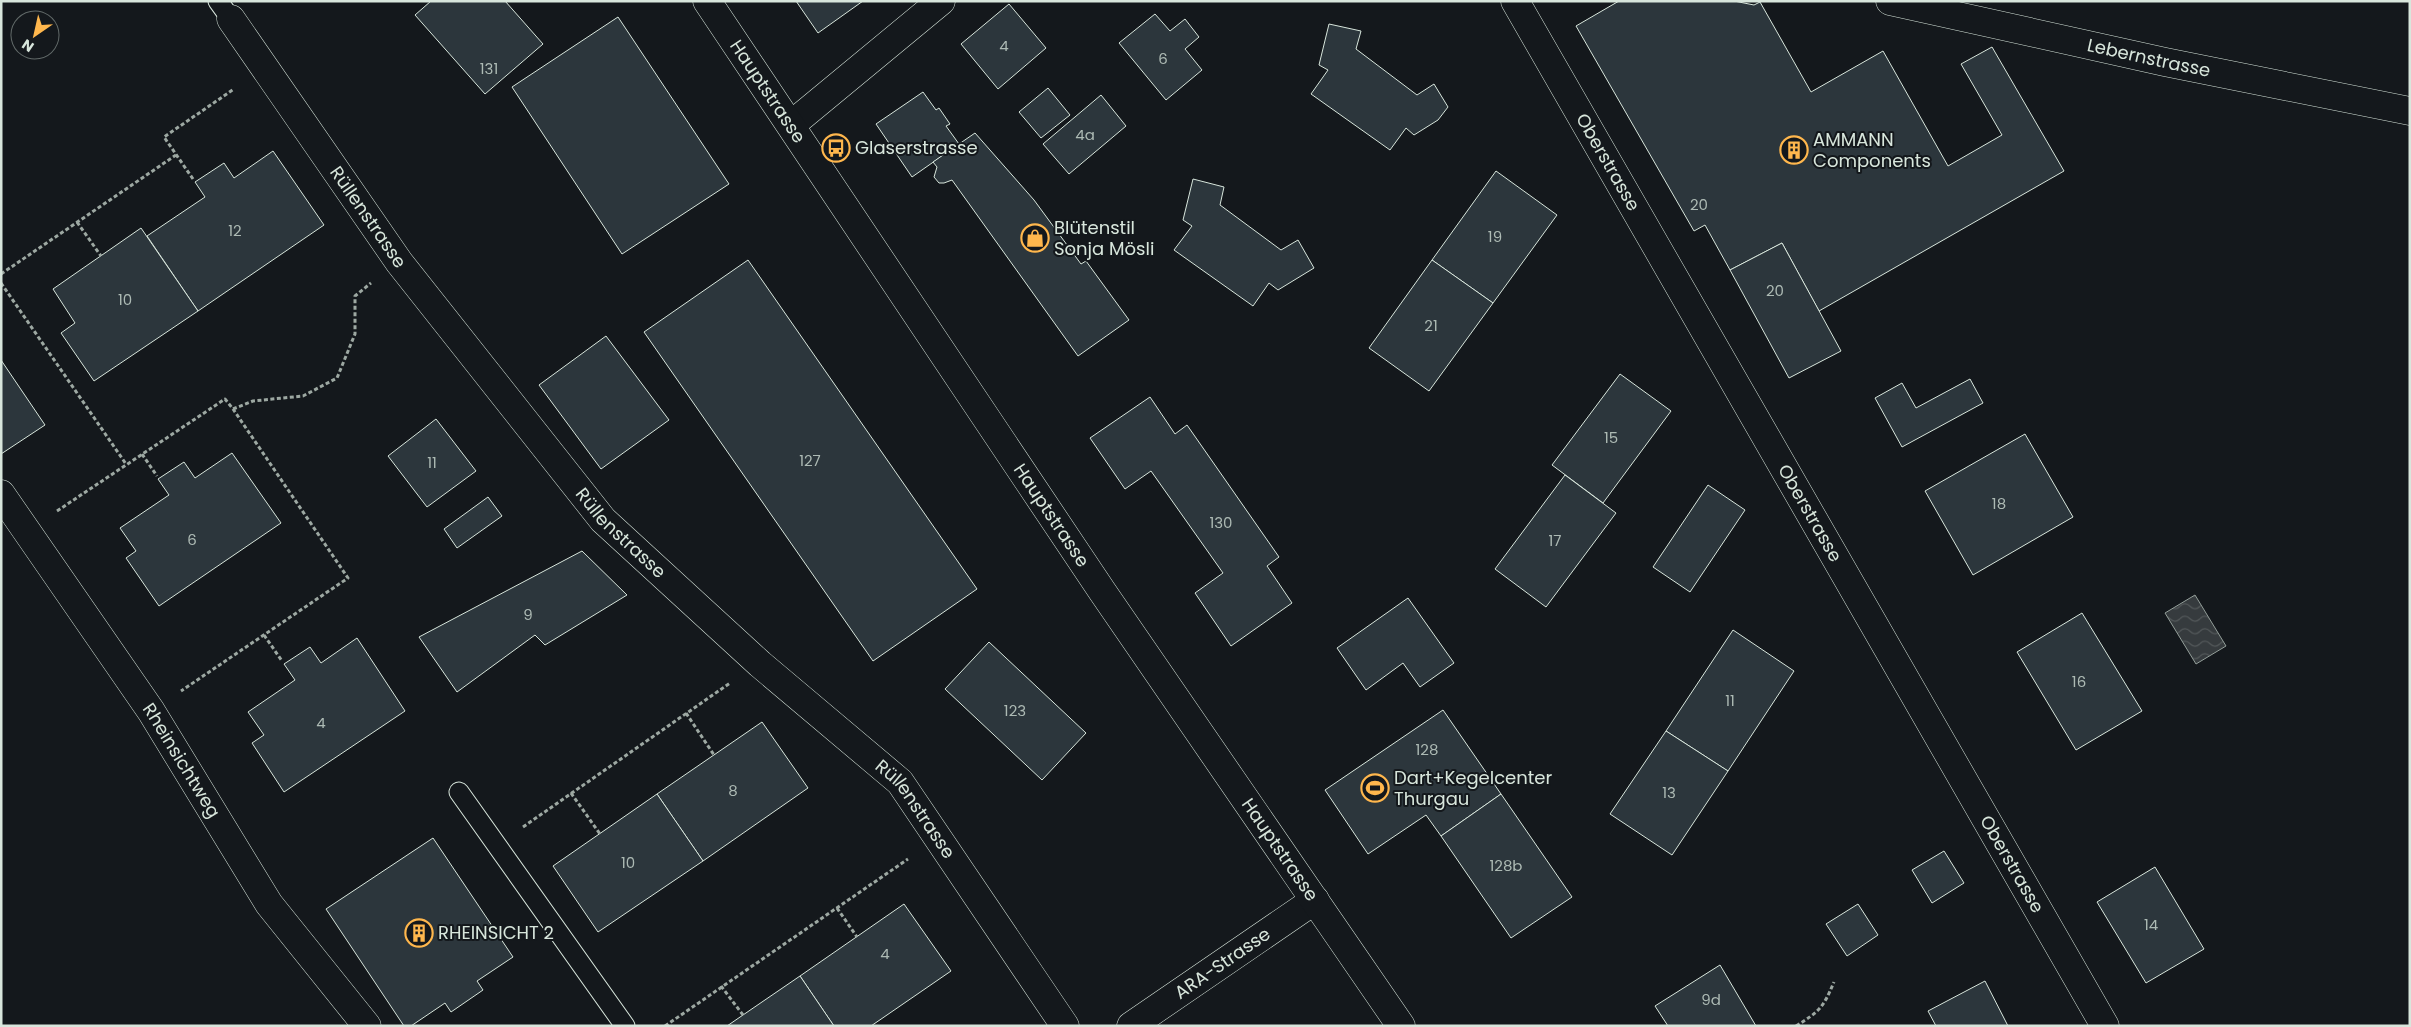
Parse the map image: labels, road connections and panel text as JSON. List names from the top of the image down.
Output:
{
  "streets": {
    "street": [
      "Lebernstrasse",
      "Hauptstrasse",
      "Oberstrasse",
      "Rüllenstrasse",
      "Rheinsichtweg",
      "ARA-Strasse"
    ]
  },
  "crossings": [
    ["Hauptstrasse", "ARA-Strasse"]
  ],
  "places": {
    "bus stop": ["Glaserstrasse"],
    "building": ["AMMANN Components", "RHEINSICHT 2"],
    "shop": ["Blütenstil Sonja Mösli"],
    "sports": ["Dart+Kegelcenter Thurgau"]
  },
  "house_numbers": [
    "4",
    "6",
    "131",
    "4a",
    "20",
    "12",
    "19",
    "20",
    "10",
    "21",
    "15",
    "127",
    "11",
    "18",
    "130",
    "6",
    "17",
    "9",
    "16",
    "11",
    "123",
    "4",
    "128",
    "8",
    "13",
    "10",
    "128b",
    "14",
    "4",
    "9d"
  ],
  "north": "bottom left"
}
